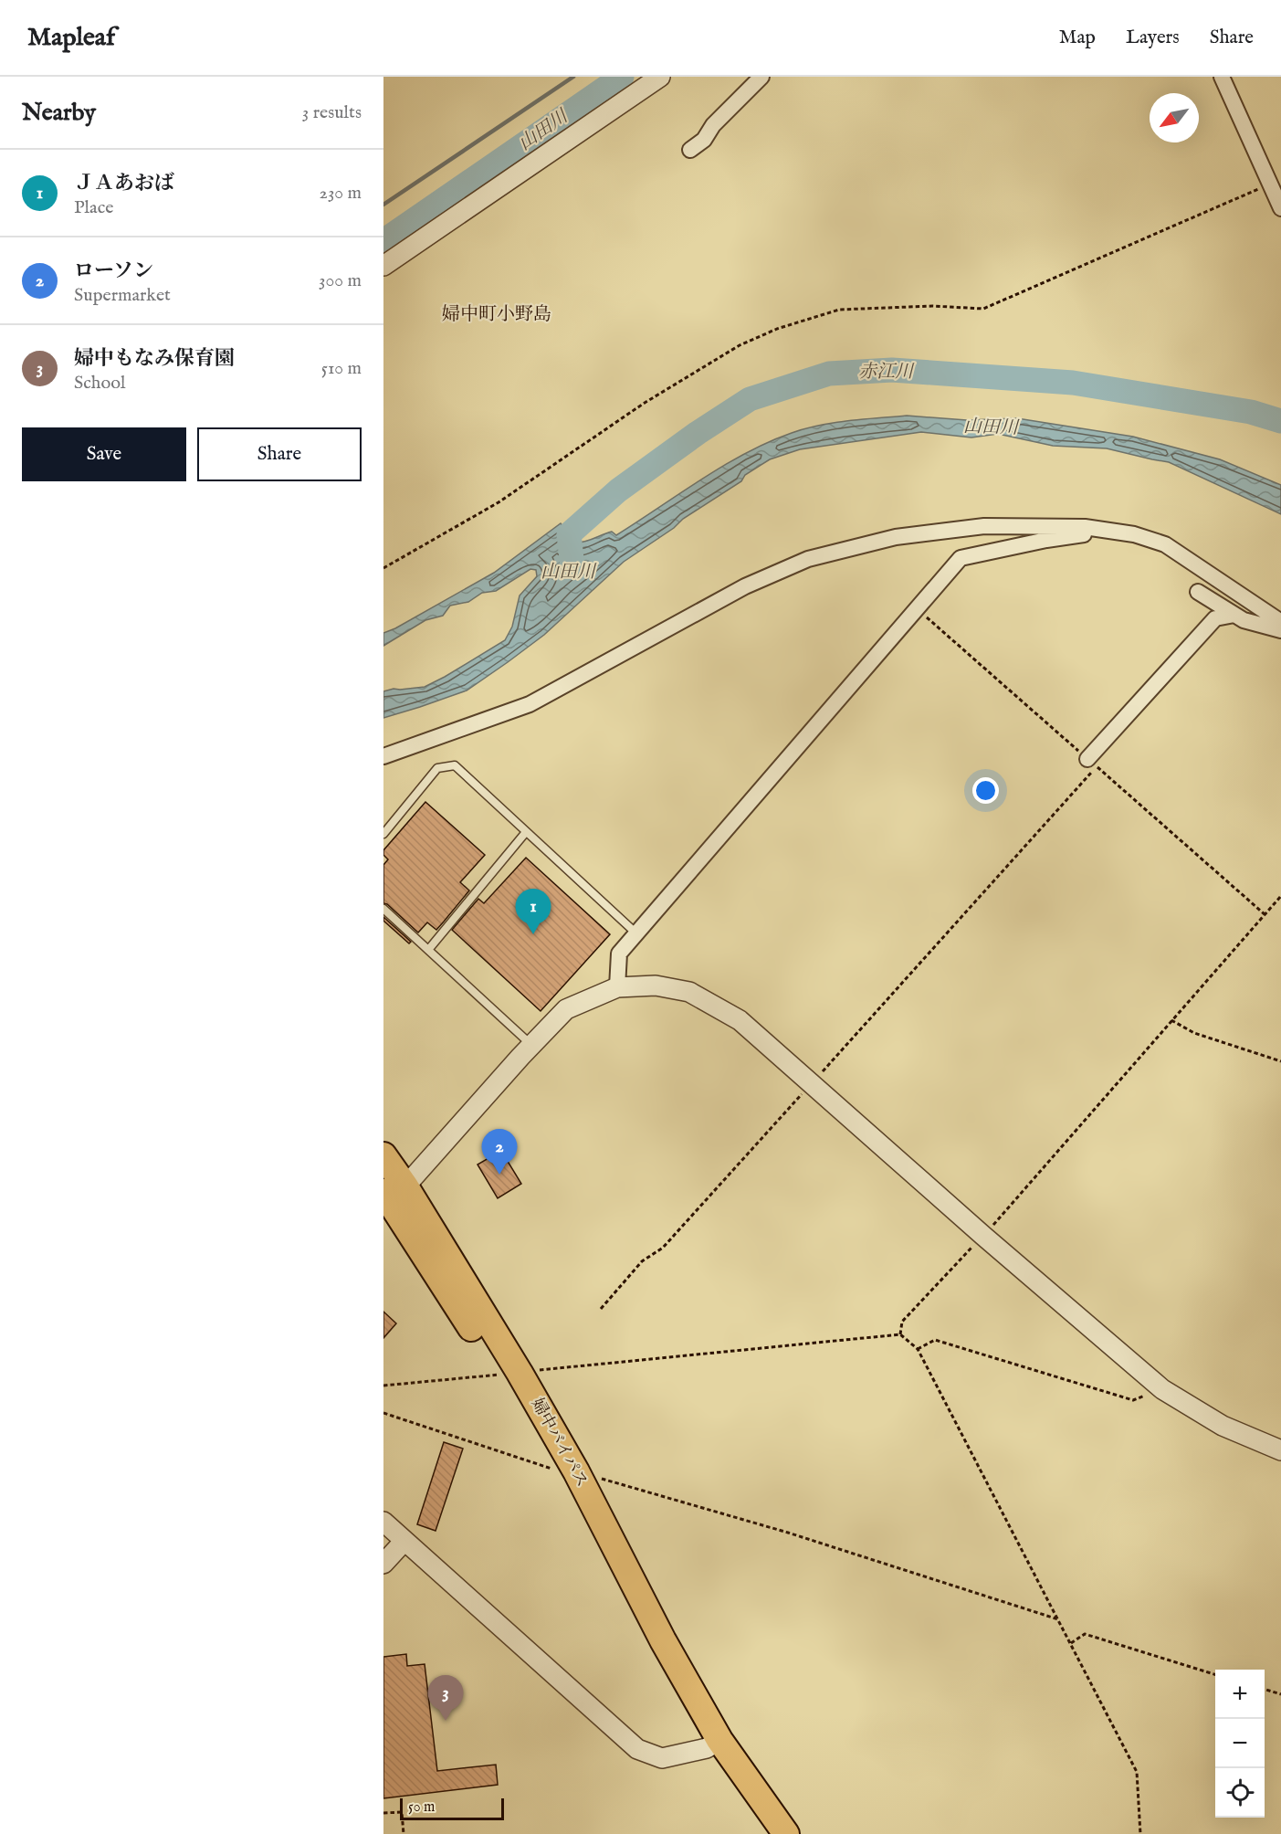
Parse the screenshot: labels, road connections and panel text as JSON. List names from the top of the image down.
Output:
{
  "streets": {
    "highway": ["婦中バイパス"]
  },
  "districts": ["婦中町小野島"],
  "water": ["山田川", "赤江川"],
  "scale_bar": "50 m",
  "north": "bottom left",
  "page": {
    "header": "Mapleaf",
    "nav": ["Map", "Layers", "Share"],
    "heading": ["Nearby", "3 results"],
    "list": [
      {
        "mark": "1",
        "name": "ＪＡあおば",
        "note": "Place",
        "value": "230 m"
      },
      {
        "mark": "2",
        "name": "ローソン",
        "note": "Supermarket",
        "value": "300 m"
      },
      {
        "mark": "3",
        "name": "婦中もなみ保育園",
        "note": "School",
        "value": "510 m"
      }
    ],
    "buttons": ["Save", "Share"],
    "pins": ["1", "2", "3"],
    "map_buttons": ["+", "−"],
    "scale": "50 m"
  }
}
